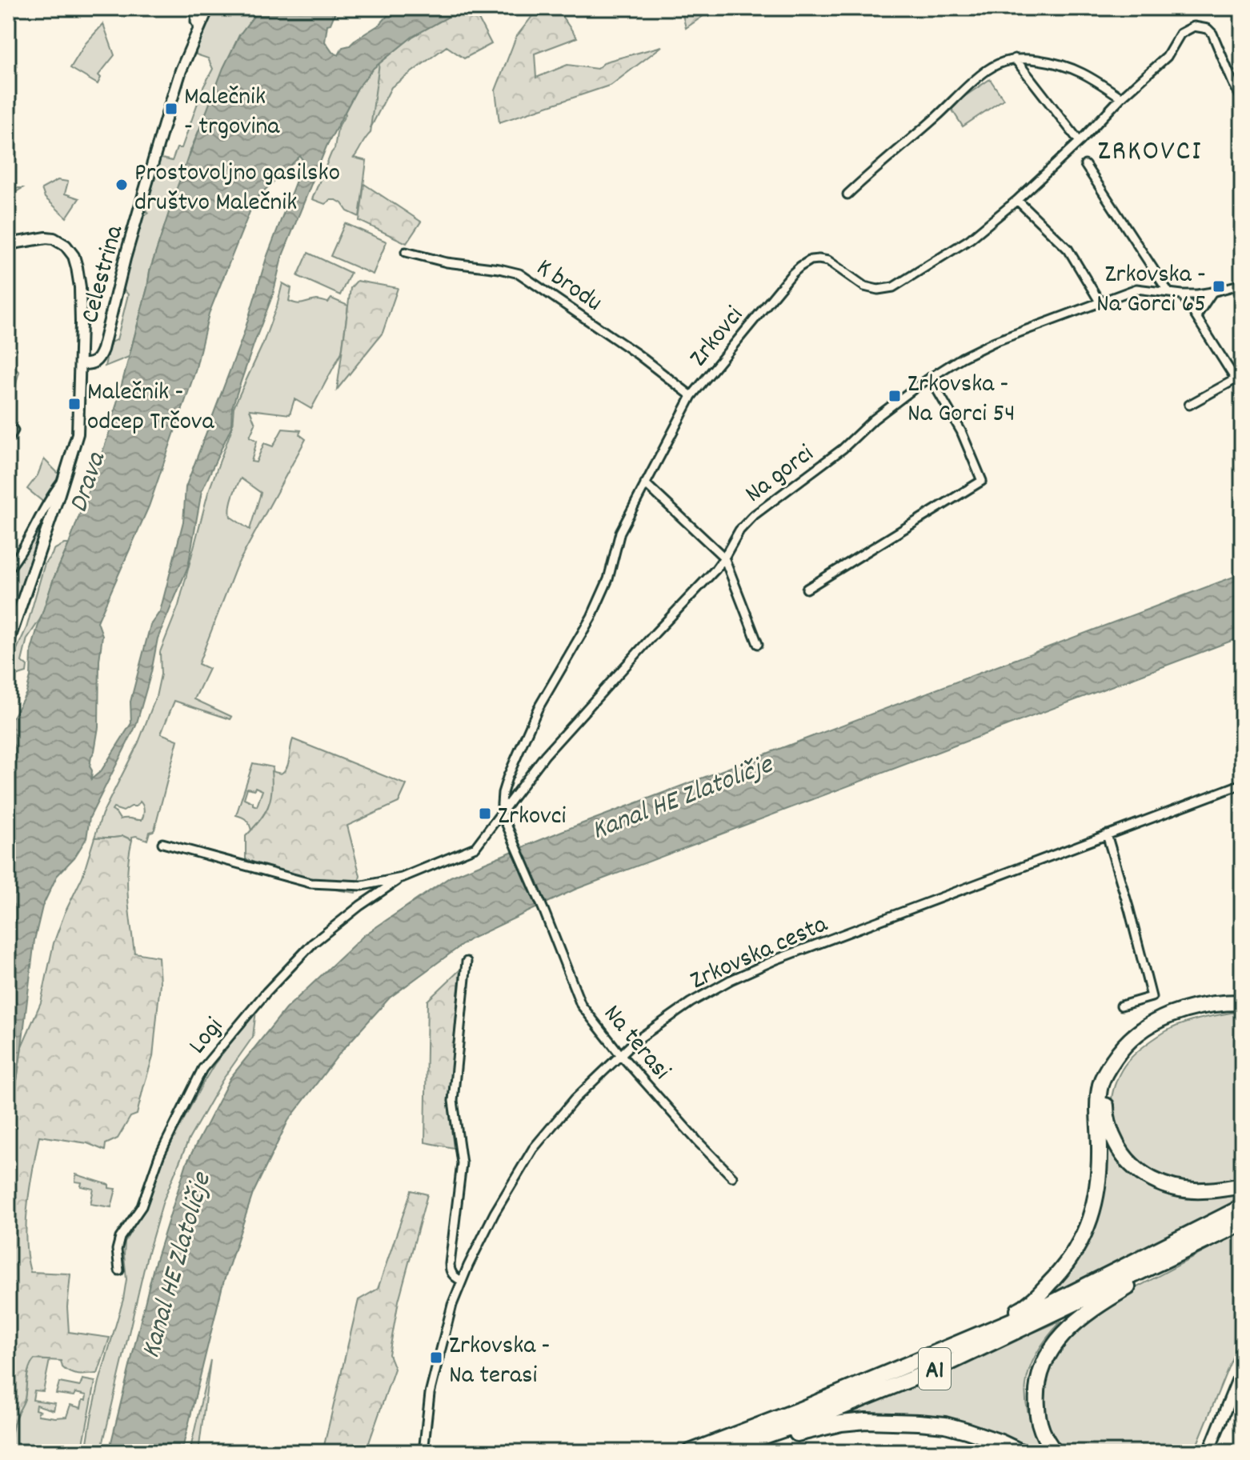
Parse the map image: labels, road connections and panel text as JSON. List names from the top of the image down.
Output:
{
  "streets": {
    "highway": ["A1"],
    "street": [
      "Celestrina",
      "K brodu",
      "Zrkovci",
      "Na gorci",
      "Zrkovska cesta",
      "Logi",
      "Na terasi"
    ]
  },
  "crossings": [
    ["K brodu", "Zrkovci"],
    ["Zrkovci", "Na gorci"],
    ["Zrkovci", "Logi"],
    ["Zrkovci", "Na terasi"],
    ["Na gorci", "Logi"],
    ["Zrkovska cesta", "Na terasi"]
  ],
  "districts": ["ZRKOVCI"],
  "water": ["Drava", "Kanal HE Zlatoličje"],
  "places": {
    "transit": [
      "Malečnik - trgovina",
      "Zrkovska - Na Gorci 65",
      "Zrkovska - Na Gorci 54",
      "Malečnik - odcep Trčova",
      "Zrkovci",
      "Zrkovska - Na terasi"
    ],
    "other": ["Prostovoljno gasilsko društvo Malečnik"]
  }
}
